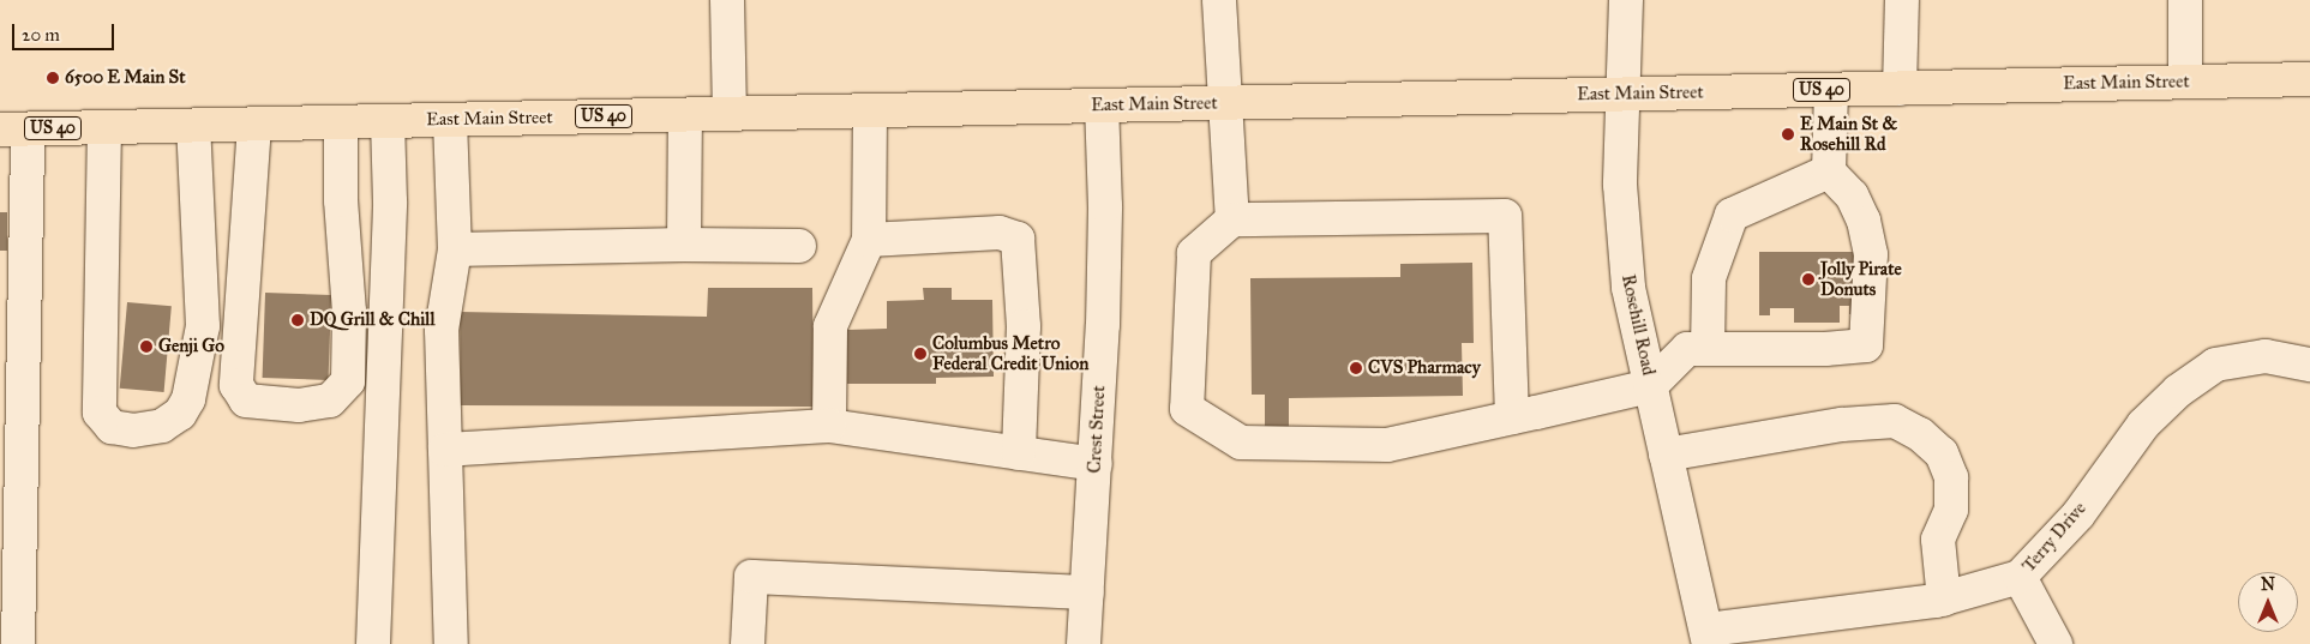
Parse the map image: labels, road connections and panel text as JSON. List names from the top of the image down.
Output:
{
  "streets": {
    "main road": ["East Main Street", "US 40"],
    "street": ["Rosehill Road", "Crest Street", "Terry Drive"]
  },
  "crossings": [
    ["East Main Street", "Rosehill Road"],
    ["East Main Street", "Crest Street"],
    ["Rosehill Road", "Terry Drive"]
  ],
  "places": [
    "6500 E Main St",
    "E Main St & Rosehill Rd",
    "Jolly Pirate Donuts",
    "DQ Grill & Chill",
    "Genji Go",
    "Columbus Metro Federal Credit Union",
    "CVS Pharmacy"
  ],
  "scale_bar": "20 m",
  "north": "top"
}
